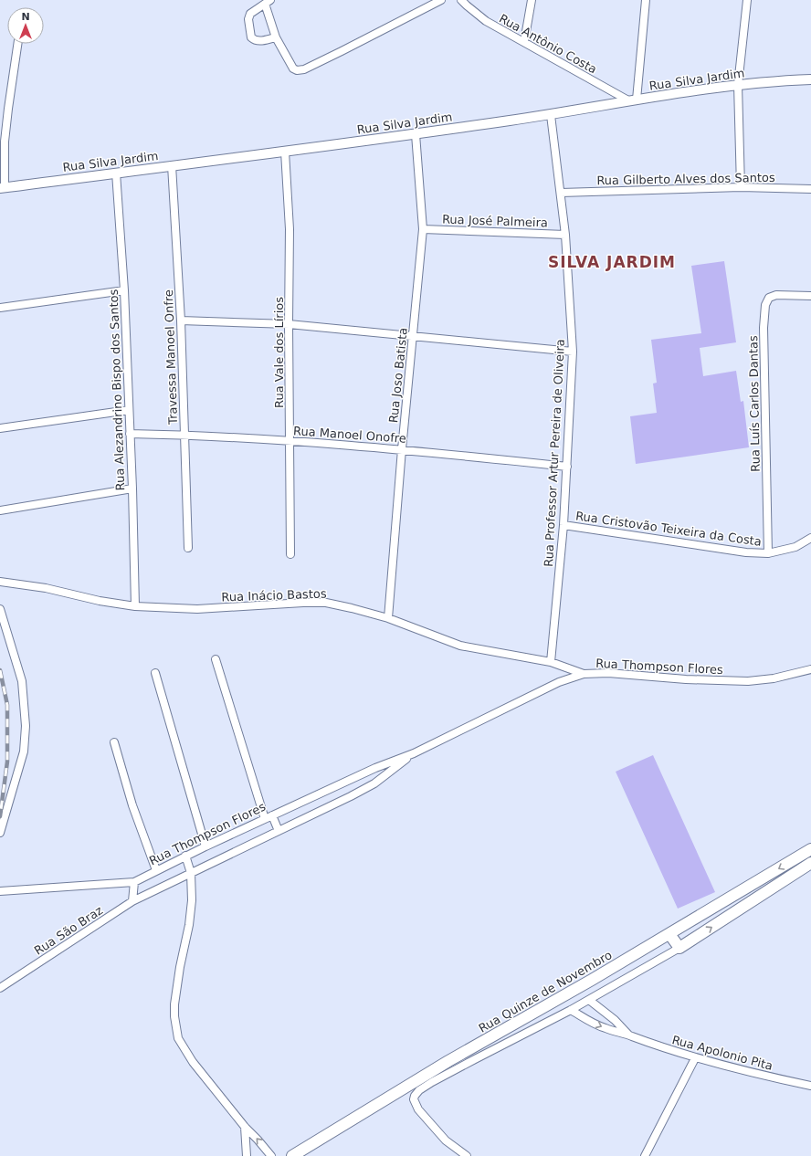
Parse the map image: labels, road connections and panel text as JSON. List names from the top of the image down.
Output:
{
  "streets": {
    "main road": ["Rua Quinze de Novembro"],
    "street": [
      "Rua Antônio Costa",
      "Rua Silva Jardim",
      "Rua Gilberto Alves dos Santos",
      "Rua José Palmeira",
      "Rua Vale dos Lírios",
      "Travessa Manoel Onfre",
      "Rua Joso Batista",
      "Rua Alezandrino Bispo dos Santos",
      "Rua Luís Carlos Dantas",
      "Rua Manoel Onofre",
      "Rua Professor Artur Pereira de Oliveira",
      "Rua Cristovão Teixeira da Costa",
      "Rua Inácio Bastos",
      "Rua Thompson Flores",
      "Rua São Braz",
      "Rua Apolonio Pita"
    ]
  },
  "crossings": [
    ["Rua Antônio Costa", "Rua Silva Jardim"],
    ["Rua Silva Jardim", "Rua Vale dos Lírios"],
    ["Rua Silva Jardim", "Travessa Manoel Onfre"],
    ["Rua Silva Jardim", "Rua Joso Batista"],
    ["Rua Silva Jardim", "Rua Alezandrino Bispo dos Santos"],
    ["Rua Silva Jardim", "Rua Professor Artur Pereira de Oliveira"],
    ["Rua Gilberto Alves dos Santos", "Rua Professor Artur Pereira de Oliveira"],
    ["Rua José Palmeira", "Rua Joso Batista"],
    ["Rua José Palmeira", "Rua Professor Artur Pereira de Oliveira"],
    ["Rua Vale dos Lírios", "Rua Manoel Onofre"],
    ["Travessa Manoel Onfre", "Rua Manoel Onofre"],
    ["Rua Joso Batista", "Rua Manoel Onofre"],
    ["Rua Joso Batista", "Rua Inácio Bastos"],
    ["Rua Alezandrino Bispo dos Santos", "Rua Manoel Onofre"],
    ["Rua Alezandrino Bispo dos Santos", "Rua Inácio Bastos"],
    ["Rua Luís Carlos Dantas", "Rua Cristovão Teixeira da Costa"],
    ["Rua Manoel Onofre", "Rua Professor Artur Pereira de Oliveira"],
    ["Rua Professor Artur Pereira de Oliveira", "Rua Cristovão Teixeira da Costa"],
    ["Rua Professor Artur Pereira de Oliveira", "Rua Inácio Bastos"],
    ["Rua Inácio Bastos", "Rua Thompson Flores"],
    ["Rua Thompson Flores", "Rua São Braz"]
  ],
  "districts": ["SILVA JARDIM"],
  "north": "top"
}
